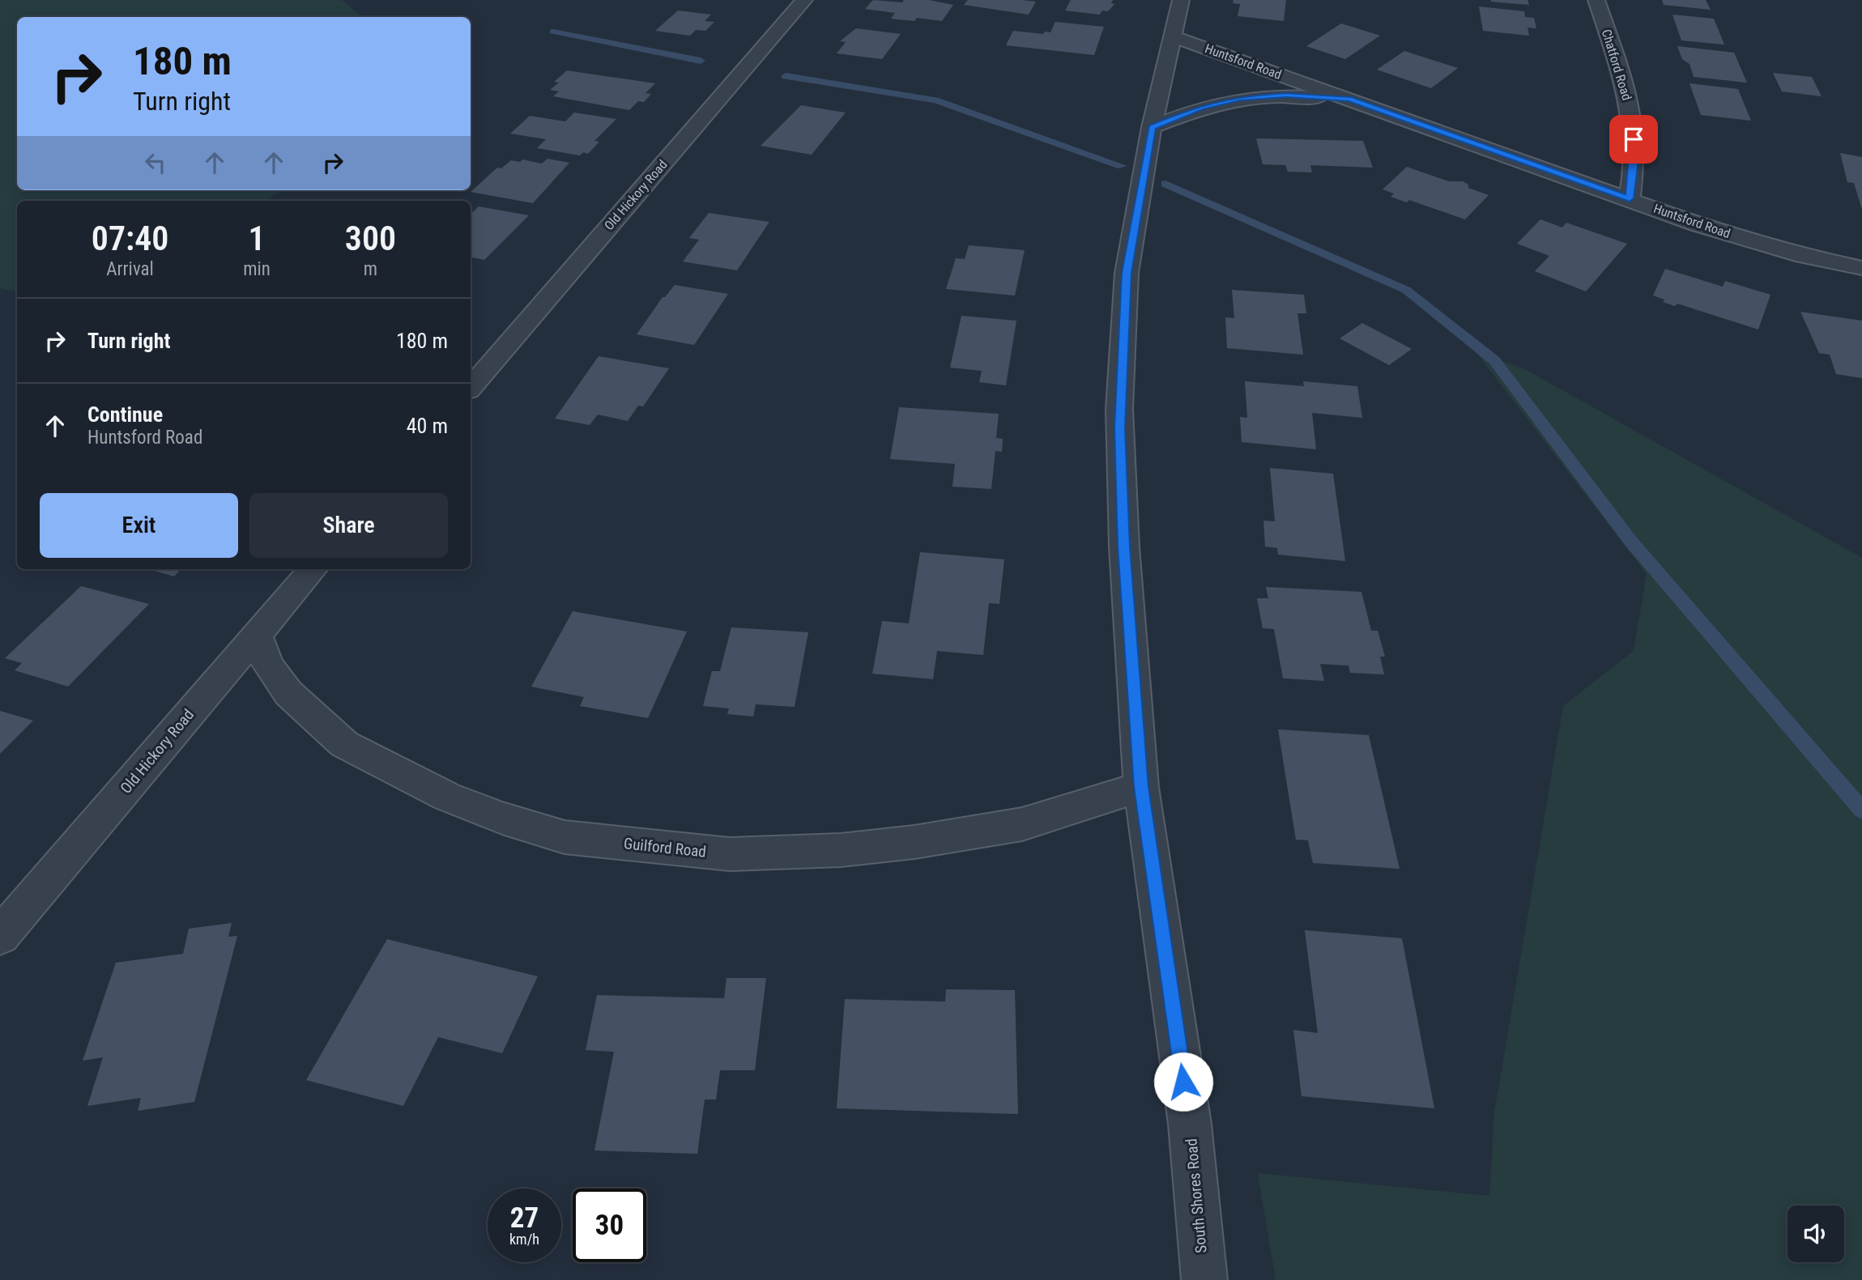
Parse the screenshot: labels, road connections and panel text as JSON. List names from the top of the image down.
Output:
{
  "streets": {
    "street": [
      "Huntsford Road",
      "Chatford Road",
      "Old Hickory Road",
      "Guilford Road",
      "South Shores Road"
    ]
  },
  "crossings": [
    ["Huntsford Road", "Chatford Road"],
    ["Huntsford Road", "South Shores Road"],
    ["Old Hickory Road", "Guilford Road"],
    ["Guilford Road", "South Shores Road"]
  ],
  "page": {
    "turn": ["180 m", "Turn right"],
    "eta": [
      "07:40",
      "Arrival",
      "1",
      "min",
      "300",
      "m"
    ],
    "list": [
      {
        "name": "Turn right",
        "value": "180 m"
      },
      {
        "name": "Continue",
        "note": "Huntsford Road",
        "value": "40 m"
      }
    ],
    "buttons": ["Exit", "Share"],
    "speed": "27 km/h",
    "limit": "30"
  }
}
